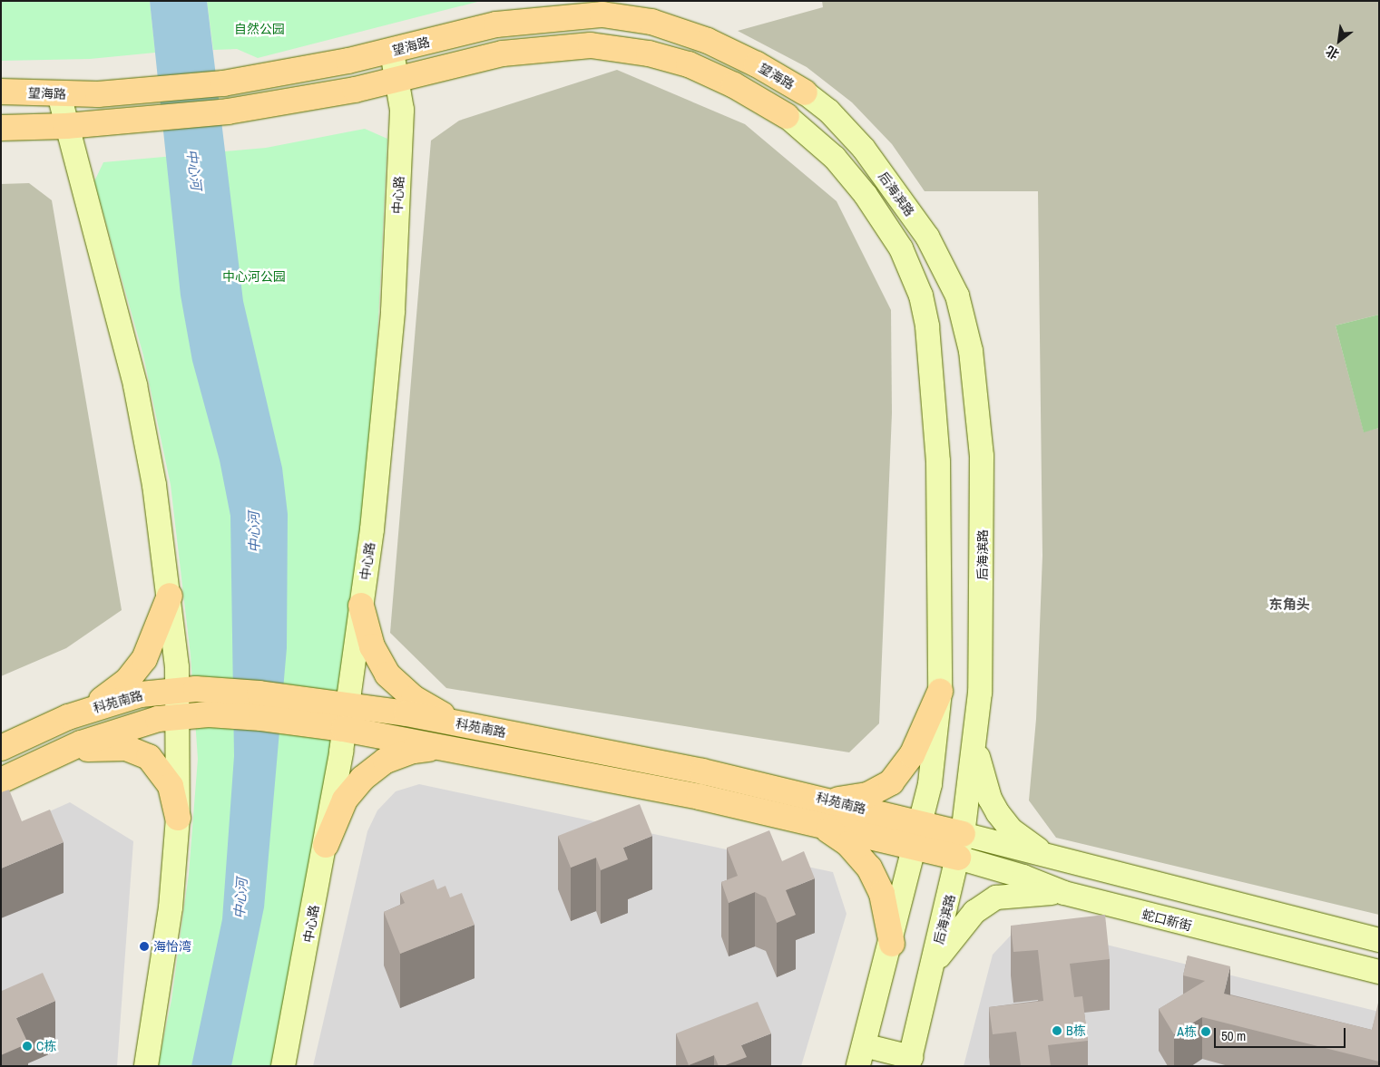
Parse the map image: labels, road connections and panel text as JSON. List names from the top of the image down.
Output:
{
  "streets": {
    "main road": [
      "望海路",
      "后海滨路",
      "中心路",
      "科苑南路",
      "蛇口新街"
    ]
  },
  "crossings": [
    ["望海路", "后海滨路"],
    ["望海路", "中心路"],
    ["后海滨路", "科苑南路"],
    ["后海滨路", "蛇口新街"],
    ["中心路", "科苑南路"],
    ["科苑南路", "蛇口新街"]
  ],
  "districts": ["东角头"],
  "water": ["中心河"],
  "parks": ["自然公园", "中心河公园"],
  "places": [
    "海怡湾",
    "B栋",
    "A栋",
    "C栋"
  ],
  "scale_bar": "50 m",
  "north": "bottom left"
}
